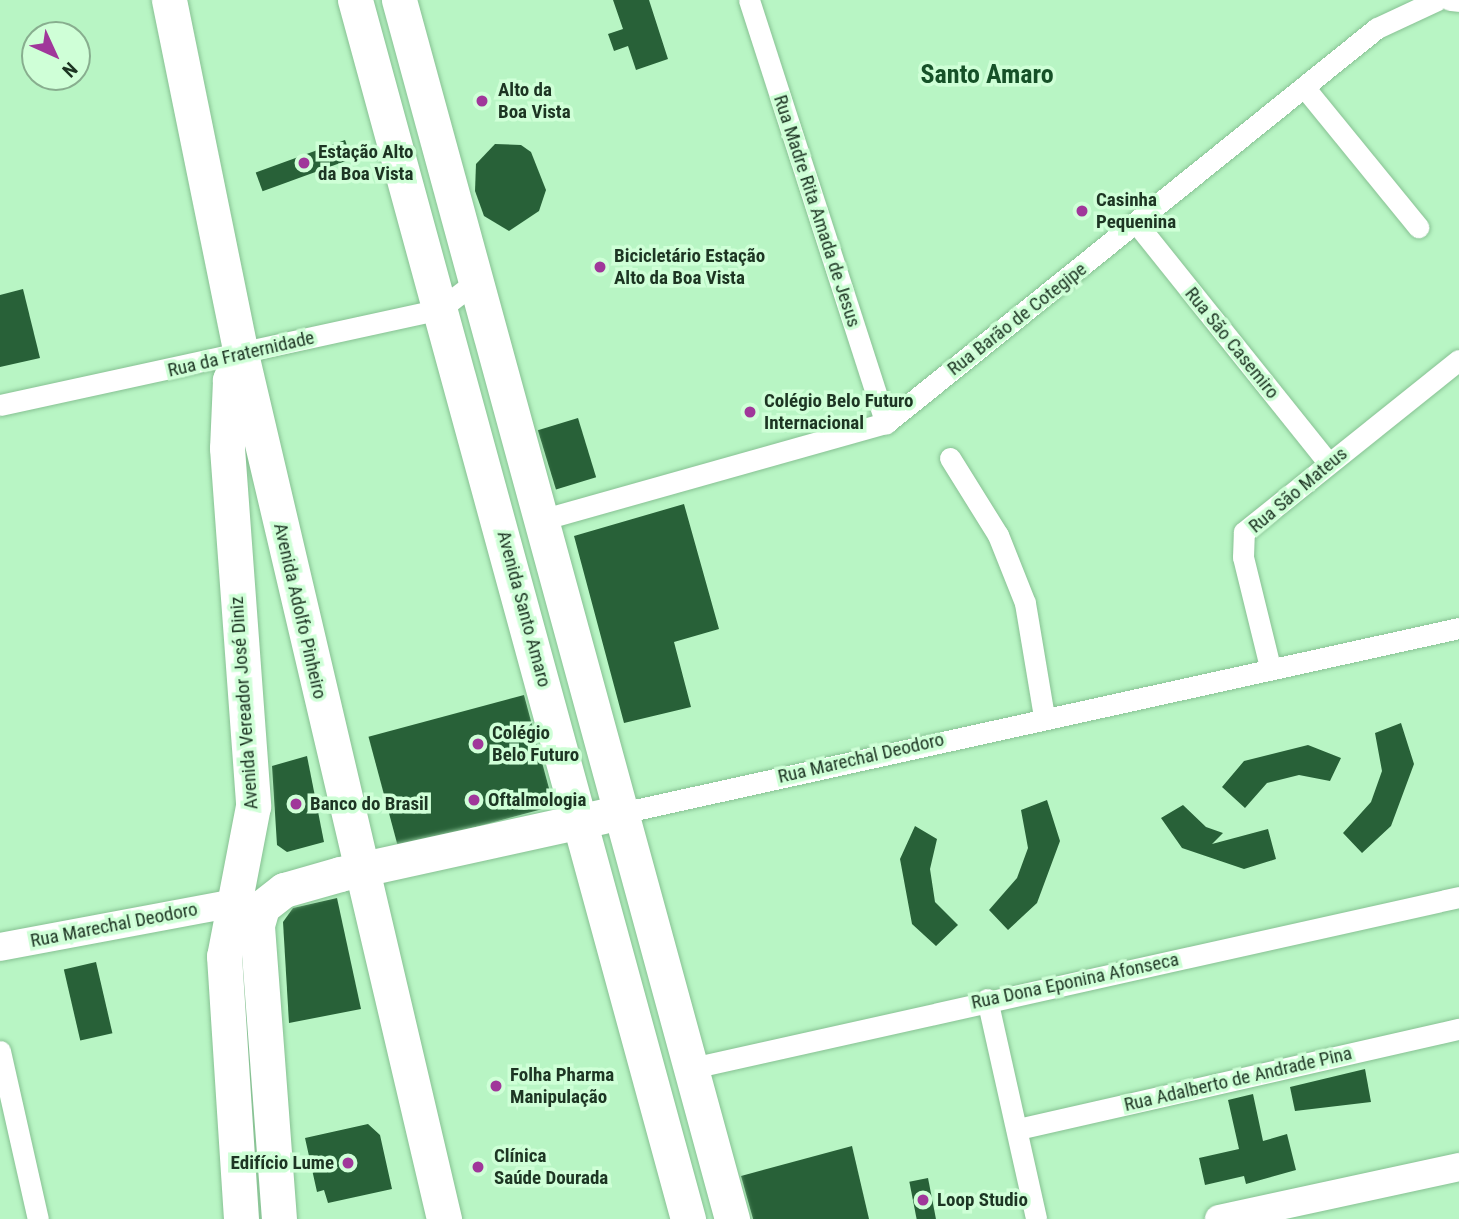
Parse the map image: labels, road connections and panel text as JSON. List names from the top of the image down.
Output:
{
  "streets": {
    "main road": [
      "Avenida Santo Amaro",
      "Avenida Adolfo Pinheiro",
      "Avenida Vereador José Diniz",
      "Rua Marechal Deodoro"
    ],
    "street": [
      "Rua Madre Rita Amada de Jesus",
      "Rua Barão de Cotegipe",
      "Rua São Casemiro",
      "Rua da Fraternidade",
      "Rua São Mateus",
      "Rua Dona Eponina Afonseca",
      "Rua Adalberto de Andrade Pina"
    ]
  },
  "crossings": [
    ["Rua Madre Rita Amada de Jesus", "Rua Barão de Cotegipe"],
    ["Rua Barão de Cotegipe", "Rua São Casemiro"],
    ["Rua Barão de Cotegipe", "Avenida Santo Amaro"],
    ["Rua São Casemiro", "Rua São Mateus"],
    ["Rua da Fraternidade", "Avenida Santo Amaro"],
    ["Rua da Fraternidade", "Avenida Adolfo Pinheiro"],
    ["Rua da Fraternidade", "Avenida Vereador José Diniz"],
    ["Rua São Mateus", "Rua Marechal Deodoro"],
    ["Avenida Santo Amaro", "Rua Marechal Deodoro"],
    ["Avenida Santo Amaro", "Rua Dona Eponina Afonseca"],
    ["Avenida Adolfo Pinheiro", "Avenida Vereador José Diniz"],
    ["Avenida Adolfo Pinheiro", "Rua Marechal Deodoro"],
    ["Avenida Vereador José Diniz", "Rua Marechal Deodoro"]
  ],
  "districts": ["Santo Amaro"],
  "places": [
    "Alto da Boa Vista",
    "Estação Alto da Boa Vista",
    "Casinha Pequenina",
    "Bicicletário Estação Alto da Boa Vista",
    "Colégio Belo Futuro Internacional",
    "Colégio Belo Futuro",
    "Oftalmologia",
    "Banco do Brasil",
    "Folha Pharma Manipulação",
    "Edifício Lume",
    "Clínica Saúde Dourada",
    "Loop Studio"
  ],
  "north": "bottom right"
}
